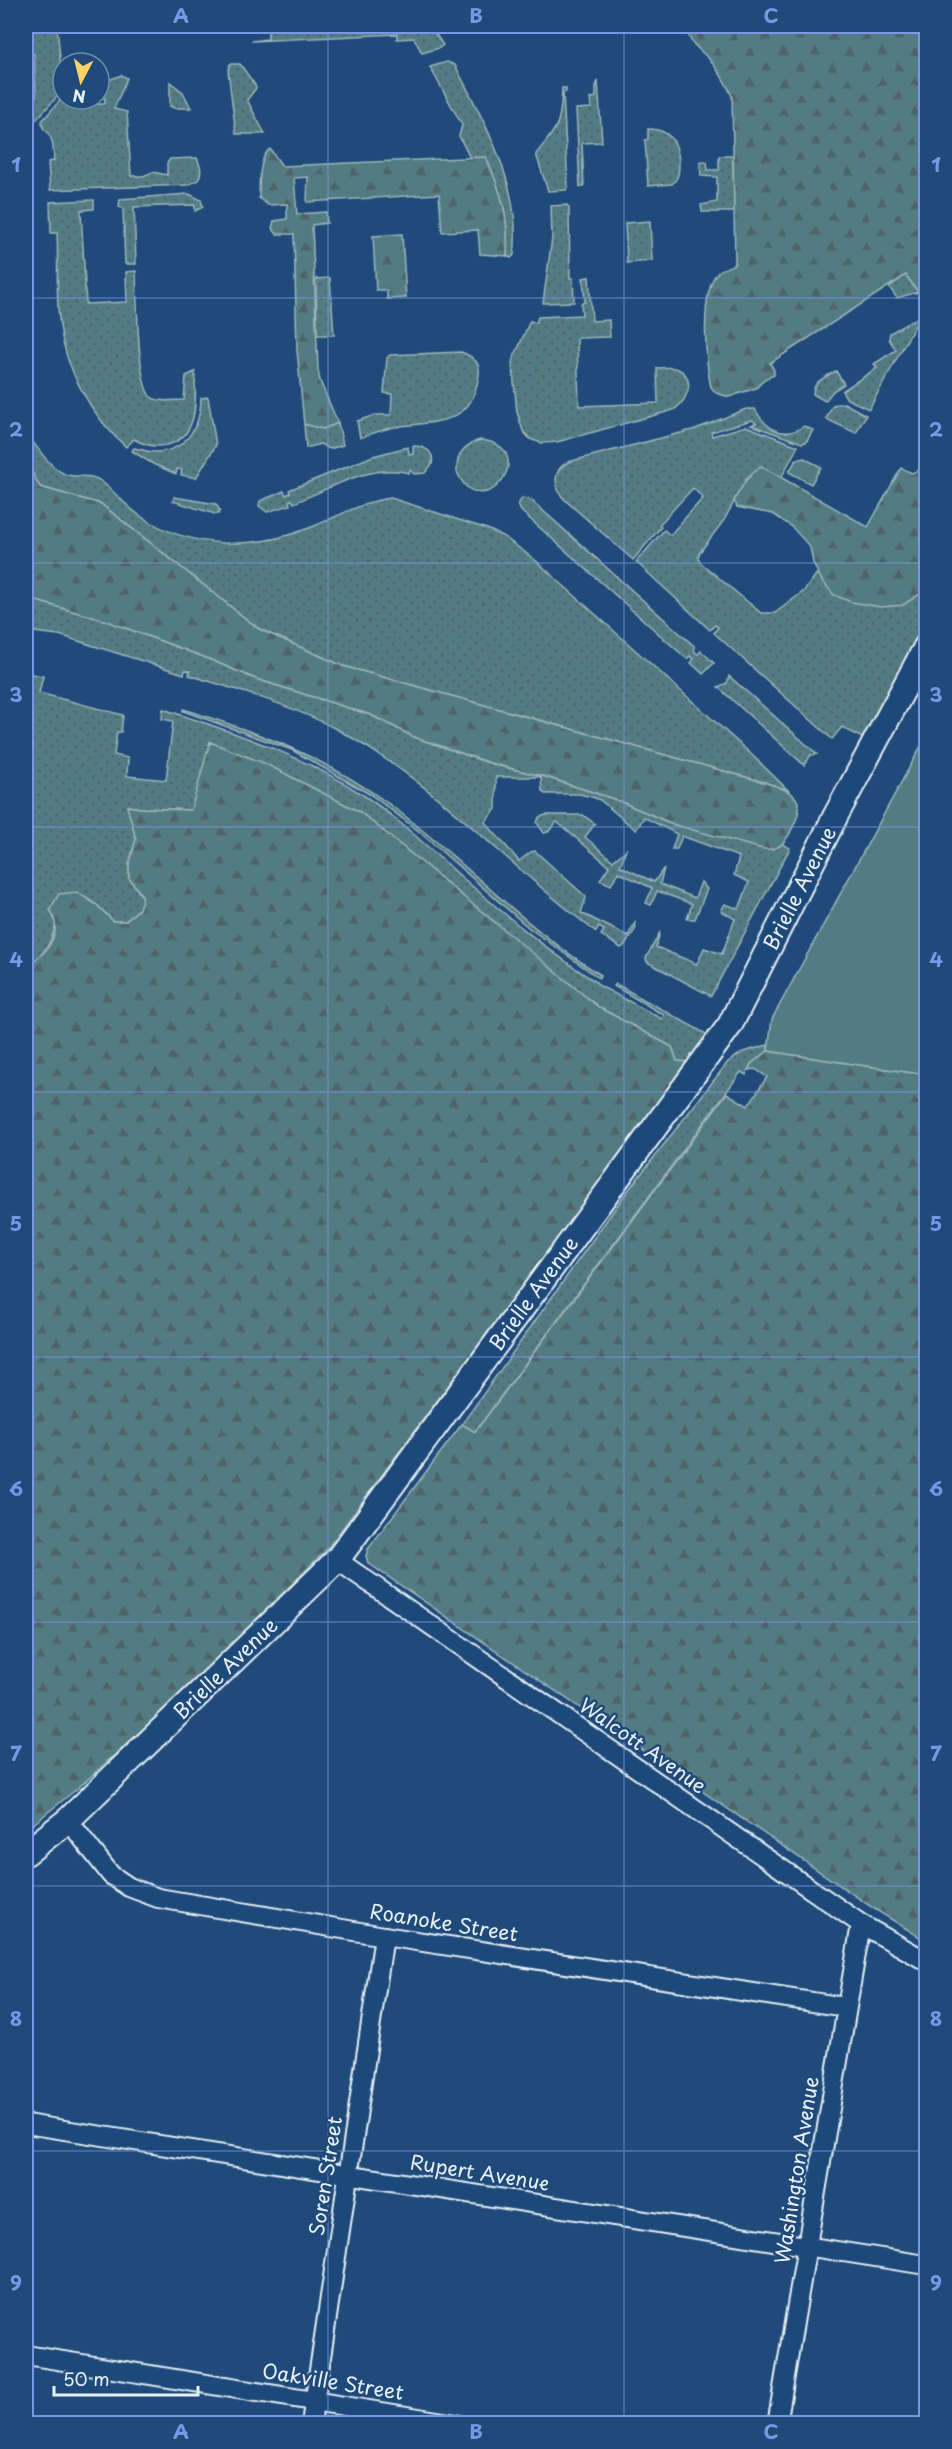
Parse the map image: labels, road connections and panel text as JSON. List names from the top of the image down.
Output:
{
  "streets": {
    "street": [
      "Brielle Avenue",
      "Walcott Avenue",
      "Roanoke Street",
      "Washington Avenue",
      "Rupert Avenue",
      "Soren Street",
      "Oakville Street"
    ]
  },
  "crossings": [
    ["Brielle Avenue", "Walcott Avenue"],
    ["Brielle Avenue", "Roanoke Street"],
    ["Walcott Avenue", "Washington Avenue"],
    ["Roanoke Street", "Washington Avenue"],
    ["Roanoke Street", "Soren Street"],
    ["Washington Avenue", "Rupert Avenue"],
    ["Rupert Avenue", "Soren Street"],
    ["Soren Street", "Oakville Street"]
  ],
  "scale_bar": "50 m",
  "north": "bottom",
  "grid": {
    "columns": ["A", "B", "C"],
    "rows": [
      "1",
      "2",
      "3",
      "4",
      "5",
      "6",
      "7",
      "8",
      "9"
    ]
  }
}
